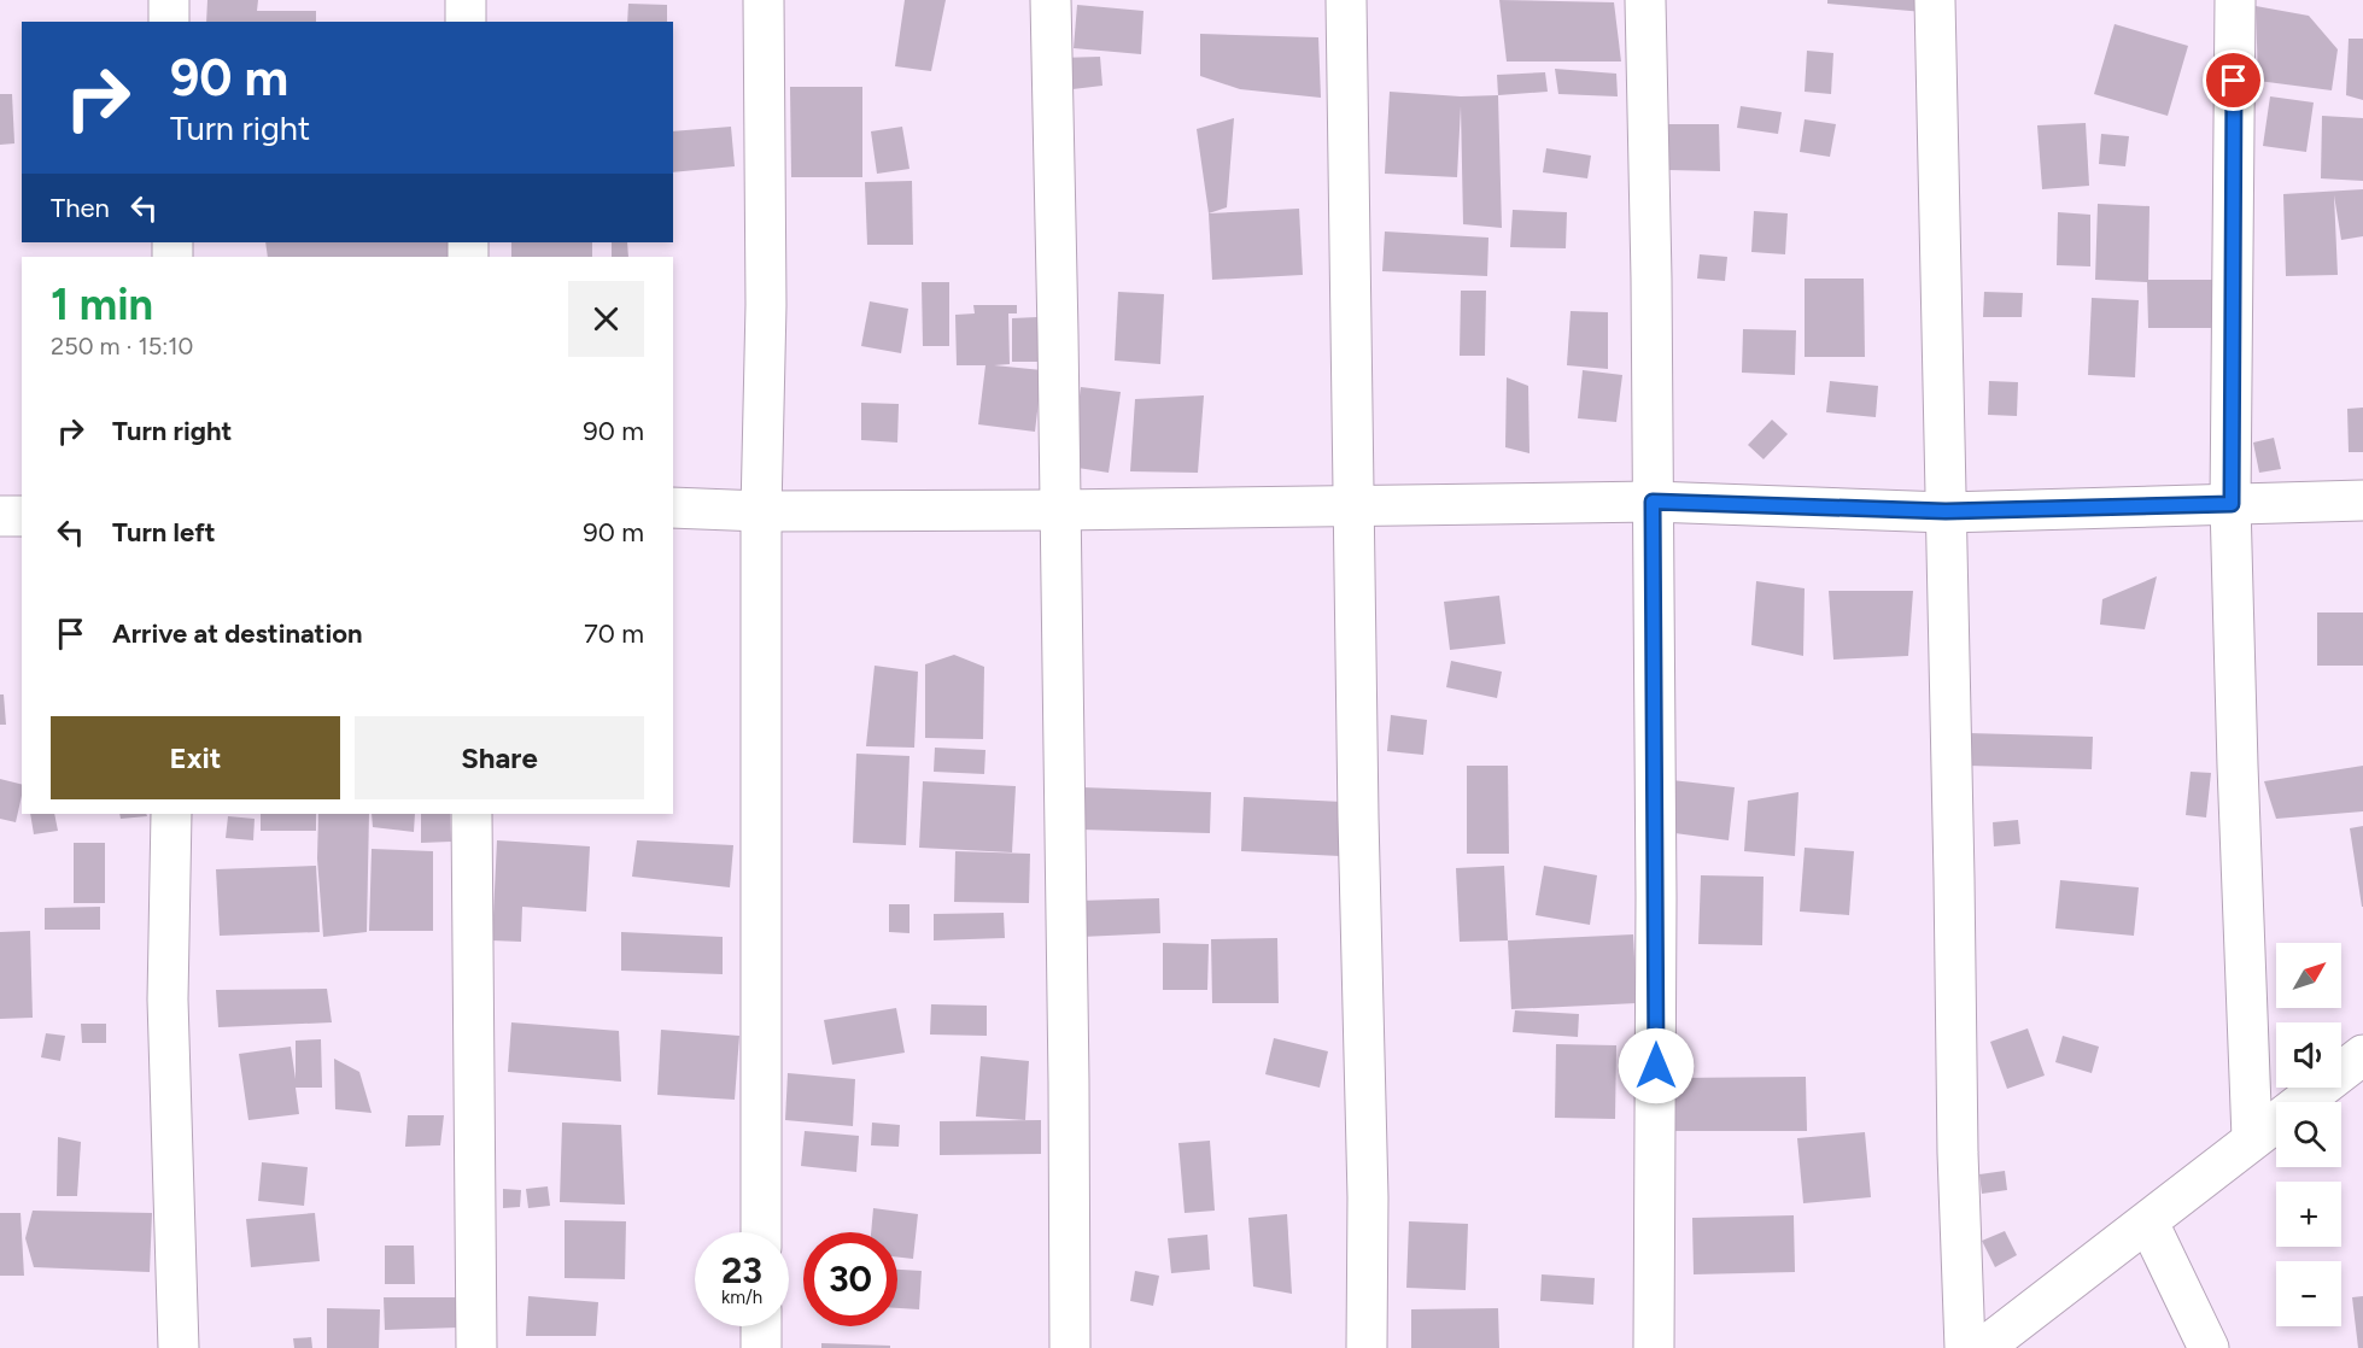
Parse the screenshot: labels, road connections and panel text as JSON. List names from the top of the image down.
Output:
{
  "north": "top right",
  "page": {
    "turn": ["90 m", "Turn right"],
    "then": "Then",
    "heading": ["1 min", "250 m · 15:10"],
    "list": [
      {
        "name": "Turn right",
        "value": "90 m"
      },
      {
        "name": "Turn left",
        "value": "90 m"
      },
      {
        "name": "Arrive at destination",
        "value": "70 m"
      }
    ],
    "buttons": ["Exit", "Share"],
    "map_buttons": ["+", "−"],
    "speed": "23 km/h",
    "limit": "30"
  }
}
